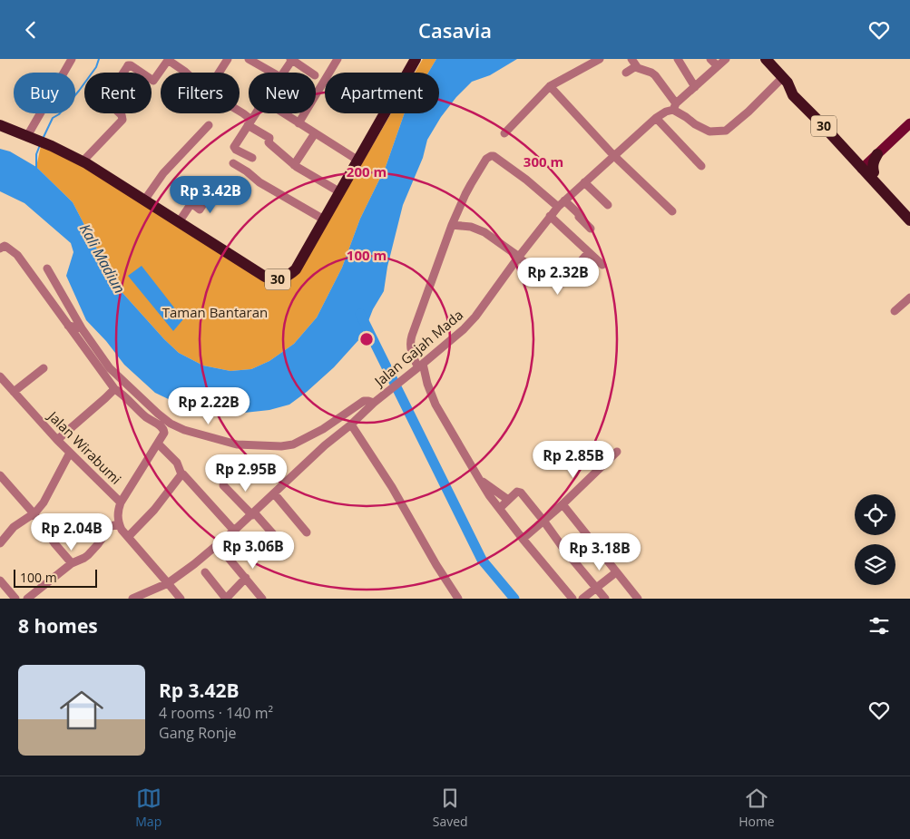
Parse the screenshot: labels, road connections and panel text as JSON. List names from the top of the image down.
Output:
{
  "streets": {
    "highway": ["30"],
    "street": ["Jalan Gajah Mada", "Jalan Wirabumi"]
  },
  "water": ["Kali Madiun"],
  "parks": ["Taman Bantaran"],
  "scale_bar": "100 m",
  "page": {
    "header": "Casavia",
    "chip": [
      "Buy",
      "Rent",
      "Filters",
      "New",
      "Apartment"
    ],
    "price": [
      "Rp 3.42B",
      "Rp 2.32B",
      "Rp 2.22B",
      "Rp 2.85B",
      "Rp 2.95B",
      "Rp 2.04B",
      "Rp 3.06B",
      "Rp 3.18B"
    ],
    "scale": "100 m",
    "heading": "8 homes",
    "list": [
      {
        "name": "Rp 3.42B",
        "note": "4 rooms · 140 m² · Gang Ronje"
      }
    ],
    "tabs": ["Map", "Saved", "Home"]
  },
  "rings": ["300 m", "200 m", "100 m"]
}
